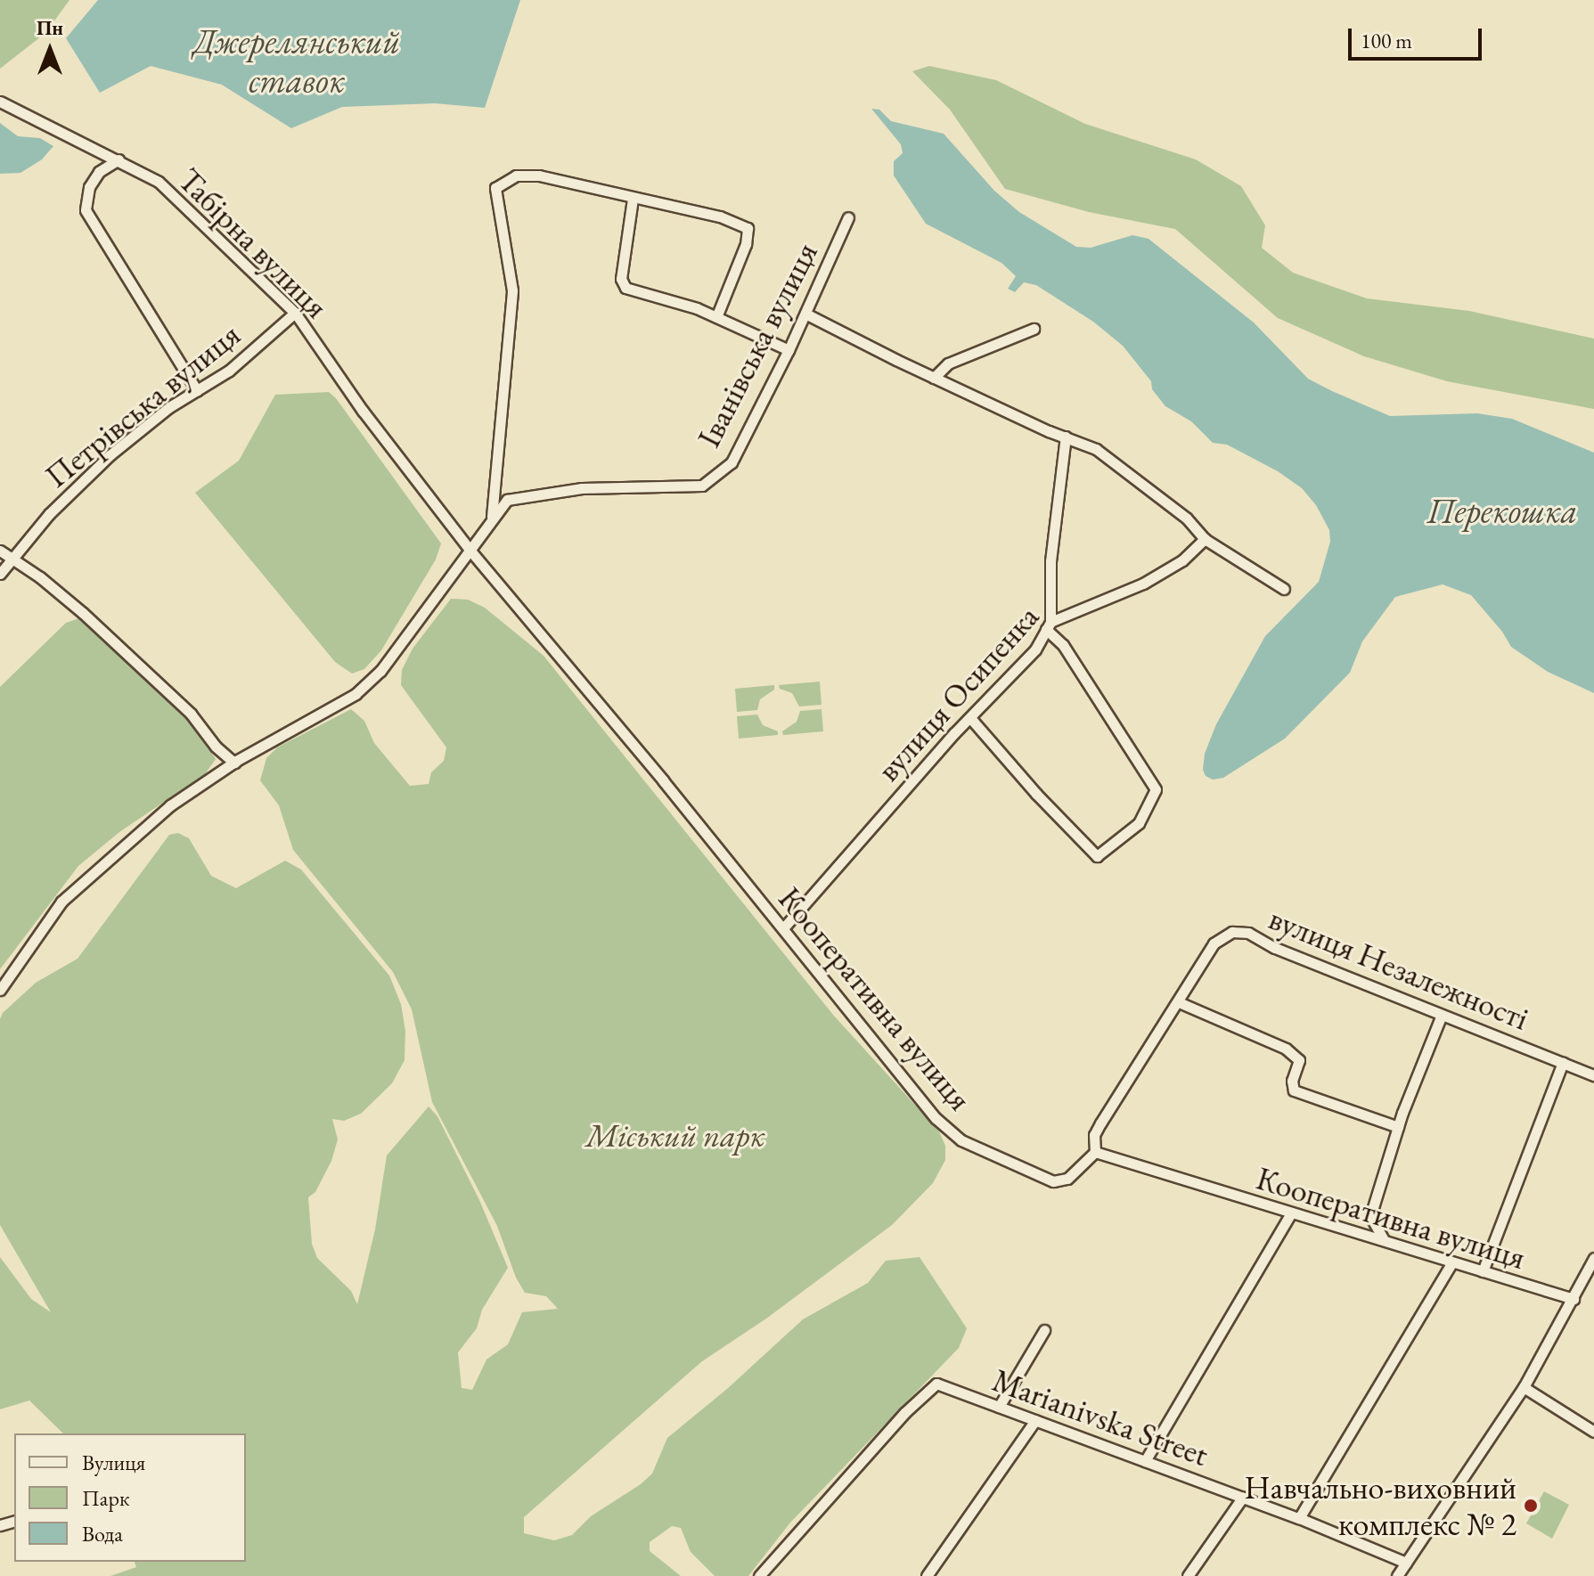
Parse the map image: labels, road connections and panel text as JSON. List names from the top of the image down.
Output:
{
  "streets": {
    "street": [
      "Табірна вулиця",
      "Іванівська вулиця",
      "Петрівська вулиця",
      "вулиця Осипенка",
      "вулиця Незалежності",
      "Кооперативна вулиця",
      "Marianivska Street"
    ]
  },
  "crossings": [
    ["Табірна вулиця", "Іванівська вулиця"],
    ["Табірна вулиця", "Петрівська вулиця"],
    ["Табірна вулиця", "Кооперативна вулиця"],
    ["Іванівська вулиця", "Кооперативна вулиця"],
    ["вулиця Осипенка", "Кооперативна вулиця"],
    ["вулиця Незалежності", "Кооперативна вулиця"]
  ],
  "water": ["Джерелянський ставок", "Перекошка"],
  "parks": ["Міський парк"],
  "places": ["Навчально-виховний комплекс № 2"],
  "legend": ["Вулиця", "Парк", "Вода"],
  "scale_bar": "100 m",
  "north": "top"
}
